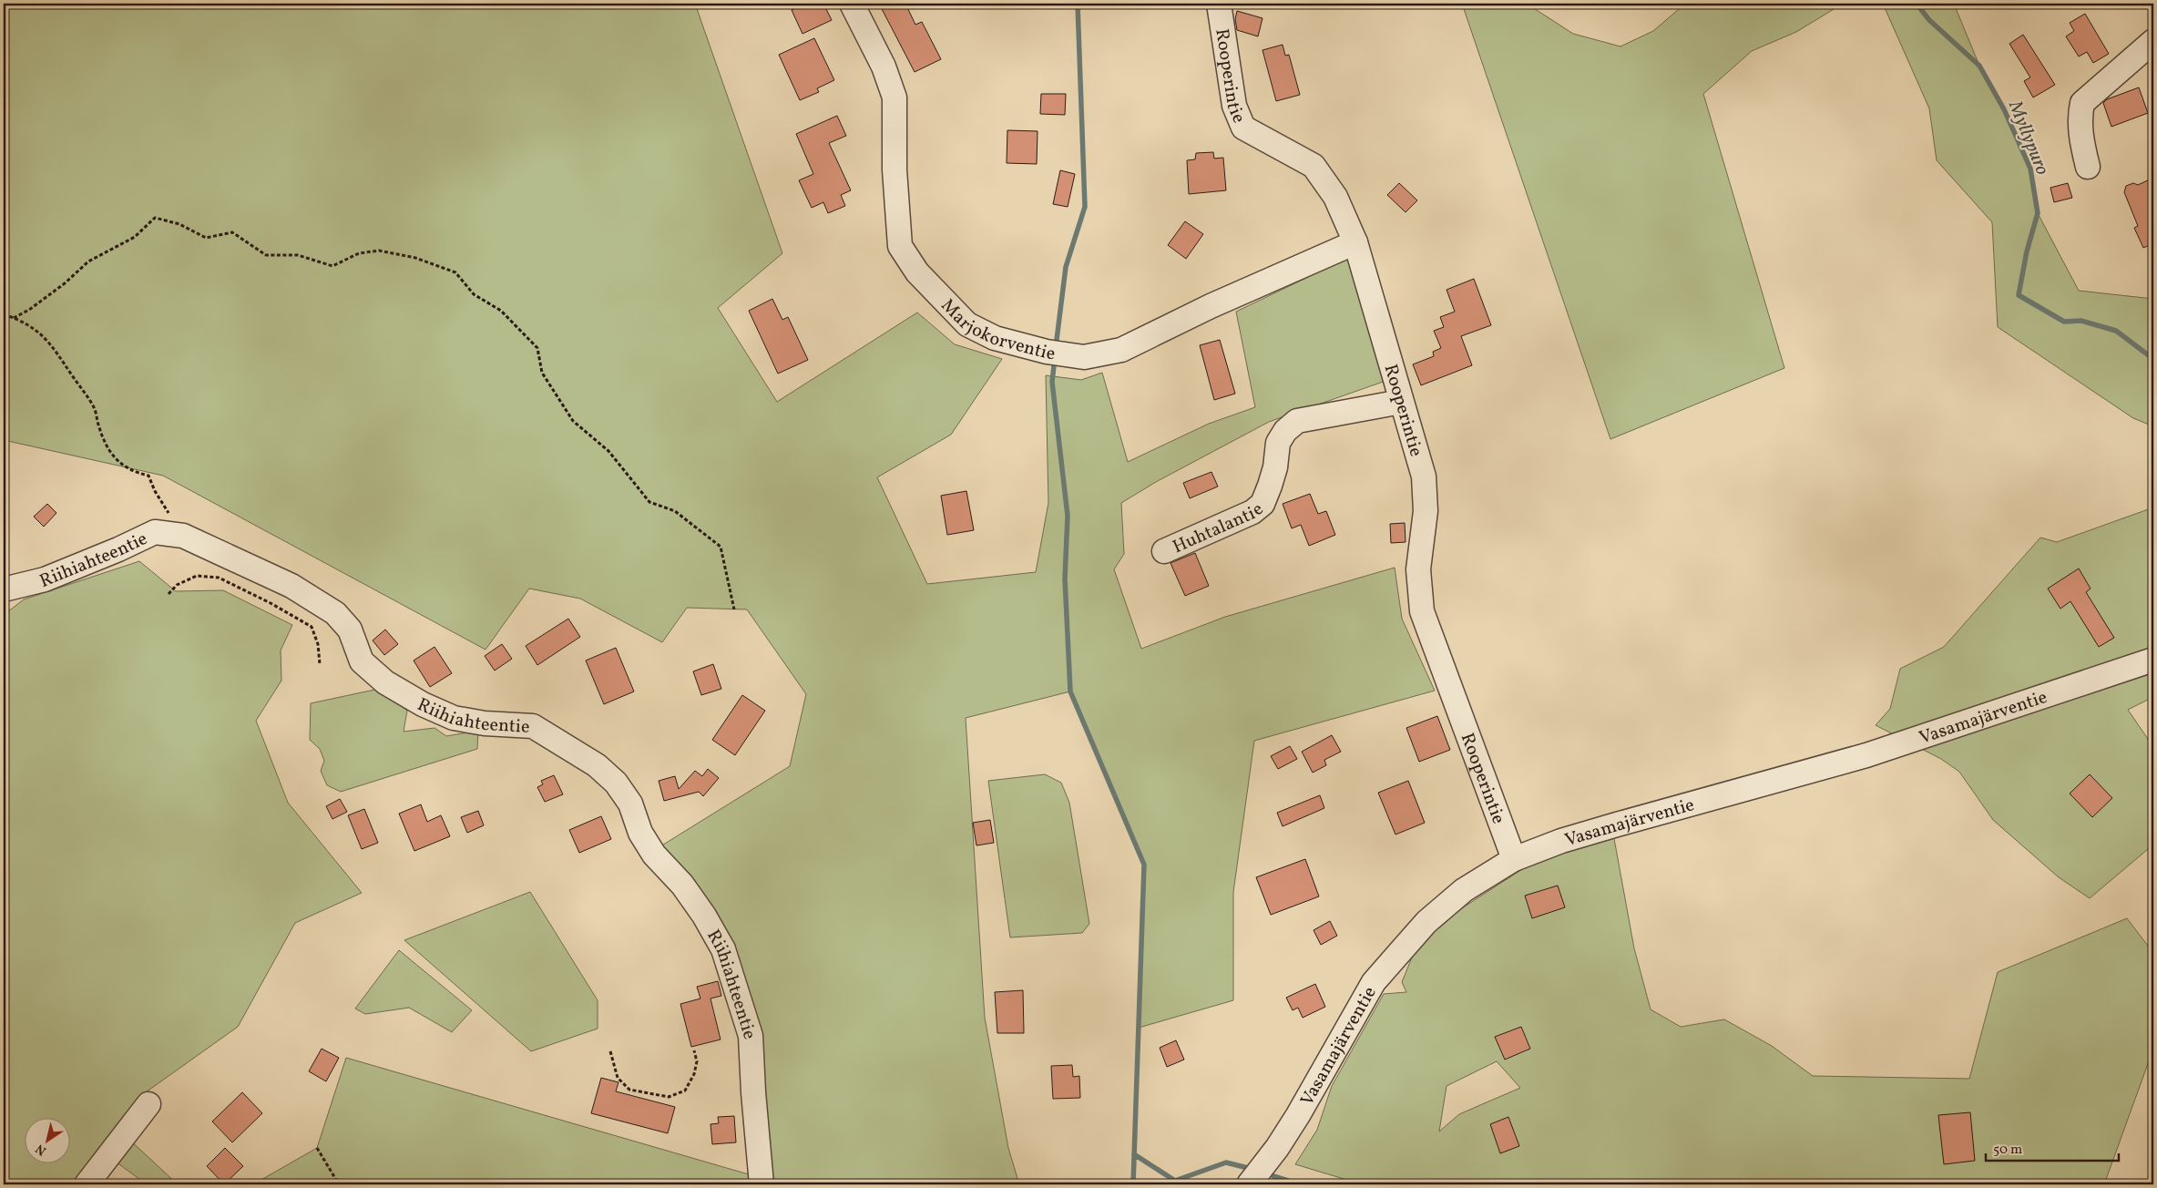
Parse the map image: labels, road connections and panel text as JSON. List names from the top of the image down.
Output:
{
  "streets": {
    "street": [
      "Rooperintie",
      "Marjokorventie",
      "Huhtalantie",
      "Riihiahteentie",
      "Vasamajärventie"
    ]
  },
  "crossings": [
    ["Rooperintie", "Marjokorventie"],
    ["Rooperintie", "Huhtalantie"],
    ["Rooperintie", "Vasamajärventie"]
  ],
  "water": ["Myllypuro"],
  "scale_bar": "50 m",
  "north": "bottom left"
}
